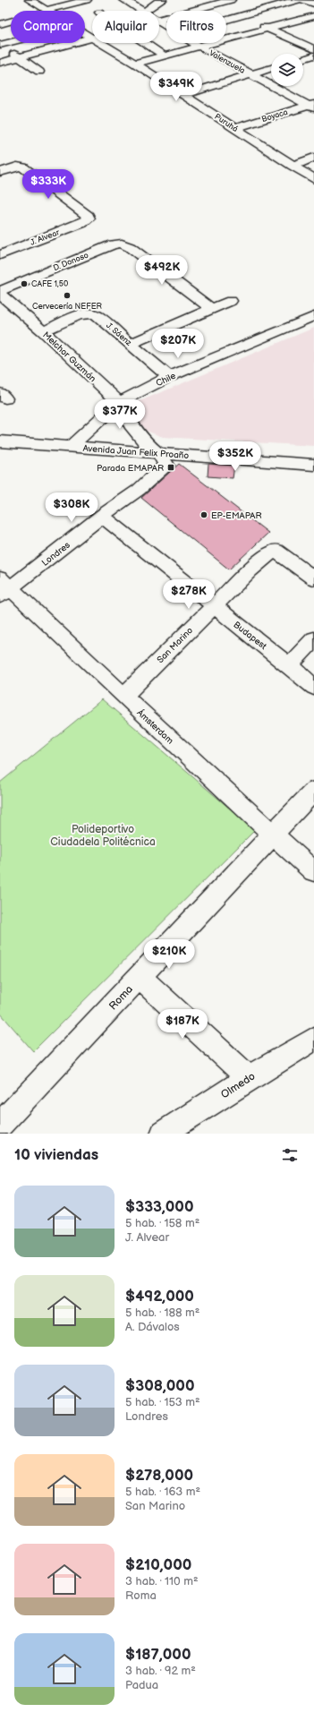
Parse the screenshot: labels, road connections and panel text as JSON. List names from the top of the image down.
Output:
{
  "streets": {
    "street": [
      "Valenzuela",
      "Boyaca",
      "Puruhá",
      "J. Alvear",
      "D. Donoso",
      "J. Sáenz",
      "Melchor Guzmán",
      "Chile",
      "Avenida Juan Felix Proaño",
      "Londres",
      "Budapest",
      "San Marino",
      "Ámsterdam",
      "Roma",
      "Olmedo"
    ]
  },
  "crossings": [
    ["Valenzuela", "Boyaca"],
    ["Boyaca", "Puruhá"],
    ["J. Sáenz", "Melchor Guzmán"],
    ["J. Sáenz", "Chile"],
    ["Melchor Guzmán", "Chile"],
    ["Melchor Guzmán", "Avenida Juan Felix Proaño"],
    ["Melchor Guzmán", "Londres"],
    ["Chile", "Avenida Juan Felix Proaño"],
    ["Avenida Juan Felix Proaño", "Londres"],
    ["Londres", "Budapest"],
    ["Londres", "Ámsterdam"],
    ["Budapest", "San Marino"],
    ["San Marino", "Ámsterdam"],
    ["Ámsterdam", "Roma"]
  ],
  "parks": ["Polideportivo Ciudadela Politécnica"],
  "places": {
    "other": ["CAFE 1,50", "Cervecería NEFER", "EP-EMAPAR"],
    "transit": ["Parada EMAPAR"]
  },
  "page": {
    "chip": ["Comprar", "Alquilar", "Filtros"],
    "price": [
      "$349K",
      "$333K",
      "$492K",
      "$207K",
      "$377K",
      "$352K",
      "$308K",
      "$278K",
      "$210K",
      "$187K"
    ],
    "heading": "10 viviendas",
    "list": [
      {
        "name": "$333,000",
        "note": "5 hab. · 158 m² · J. Alvear"
      },
      {
        "name": "$492,000",
        "note": "5 hab. · 188 m² · A. Dávalos"
      },
      {
        "name": "$308,000",
        "note": "5 hab. · 153 m² · Londres"
      },
      {
        "name": "$278,000",
        "note": "5 hab. · 163 m² · San Marino"
      },
      {
        "name": "$210,000",
        "note": "3 hab. · 110 m² · Roma"
      },
      {
        "name": "$187,000",
        "note": "3 hab. · 92 m² · Padua"
      }
    ]
  }
}
